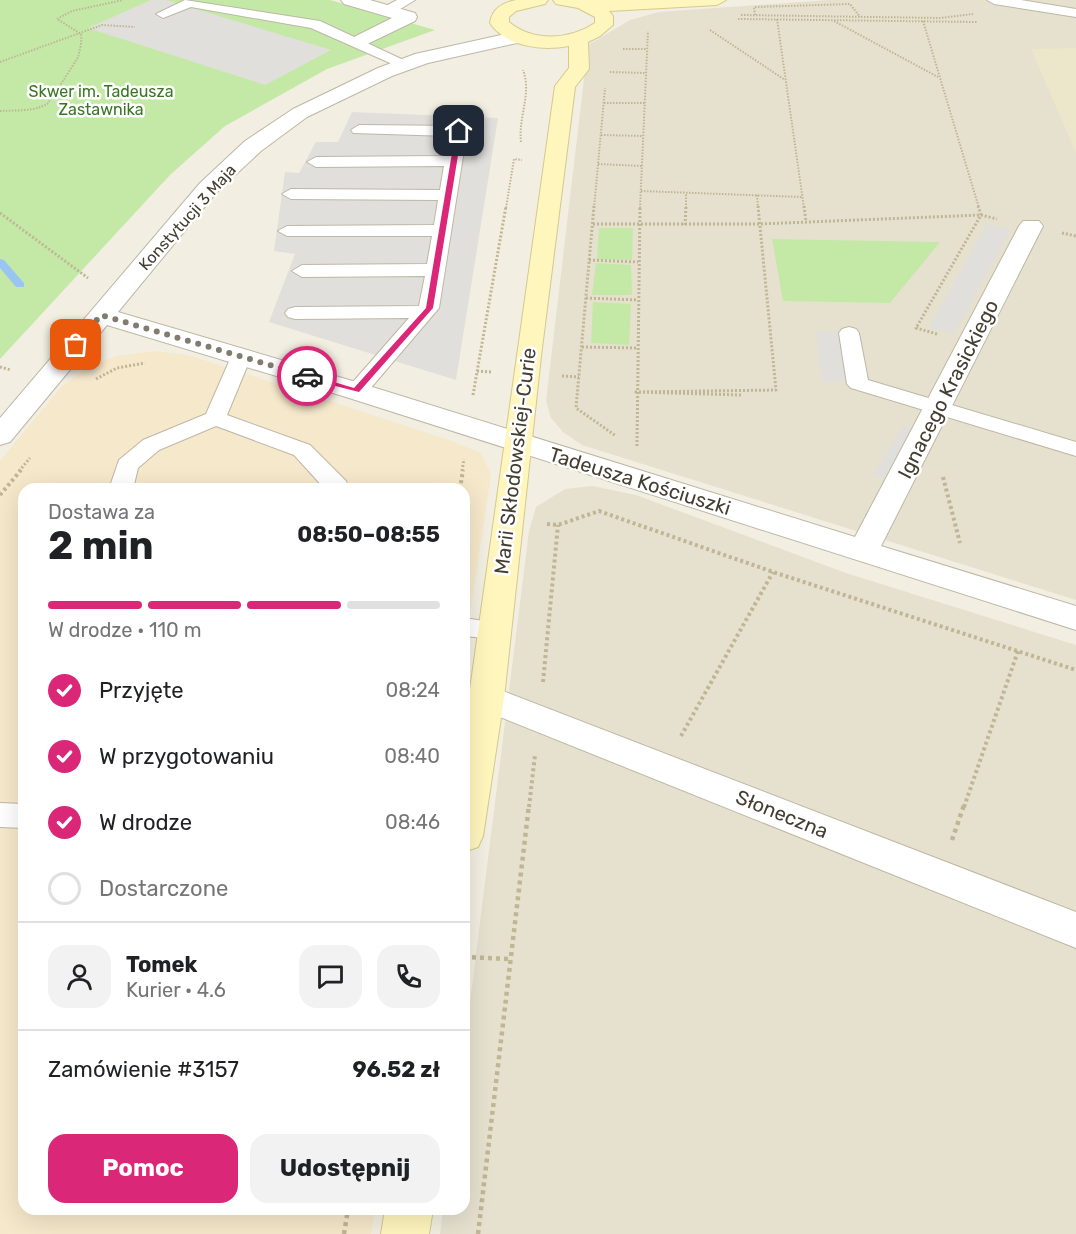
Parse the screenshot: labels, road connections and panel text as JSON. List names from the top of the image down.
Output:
{
  "streets": {
    "street": [
      "Konstytucji 3 Maja",
      "Ignacego Krasickiego",
      "Marii Skłodowskiej-Curie",
      "Tadeusza Kościuszki",
      "Słoneczna"
    ]
  },
  "crossings": [
    ["Konstytucji 3 Maja", "Tadeusza Kościuszki"],
    ["Ignacego Krasickiego", "Tadeusza Kościuszki"],
    ["Marii Skłodowskiej-Curie", "Tadeusza Kościuszki"],
    ["Marii Skłodowskiej-Curie", "Słoneczna"]
  ],
  "parks": ["Skwer im. Tadeusza Zastawnika"],
  "page": {
    "heading": ["2 min", "Dostawa za", "08:50–08:55"],
    "panel": [
      "Tomek",
      "Kurier · 4.6",
      "Zamówienie #3157",
      "96.52 zł"
    ],
    "bar": "W drodze · 110 m",
    "list": [
      ["Przyjęte", "08:24"],
      ["W przygotowaniu", "08:40"],
      ["W drodze", "08:46"],
      "Dostarczone"
    ],
    "buttons": ["Pomoc", "Udostępnij"]
  }
}
